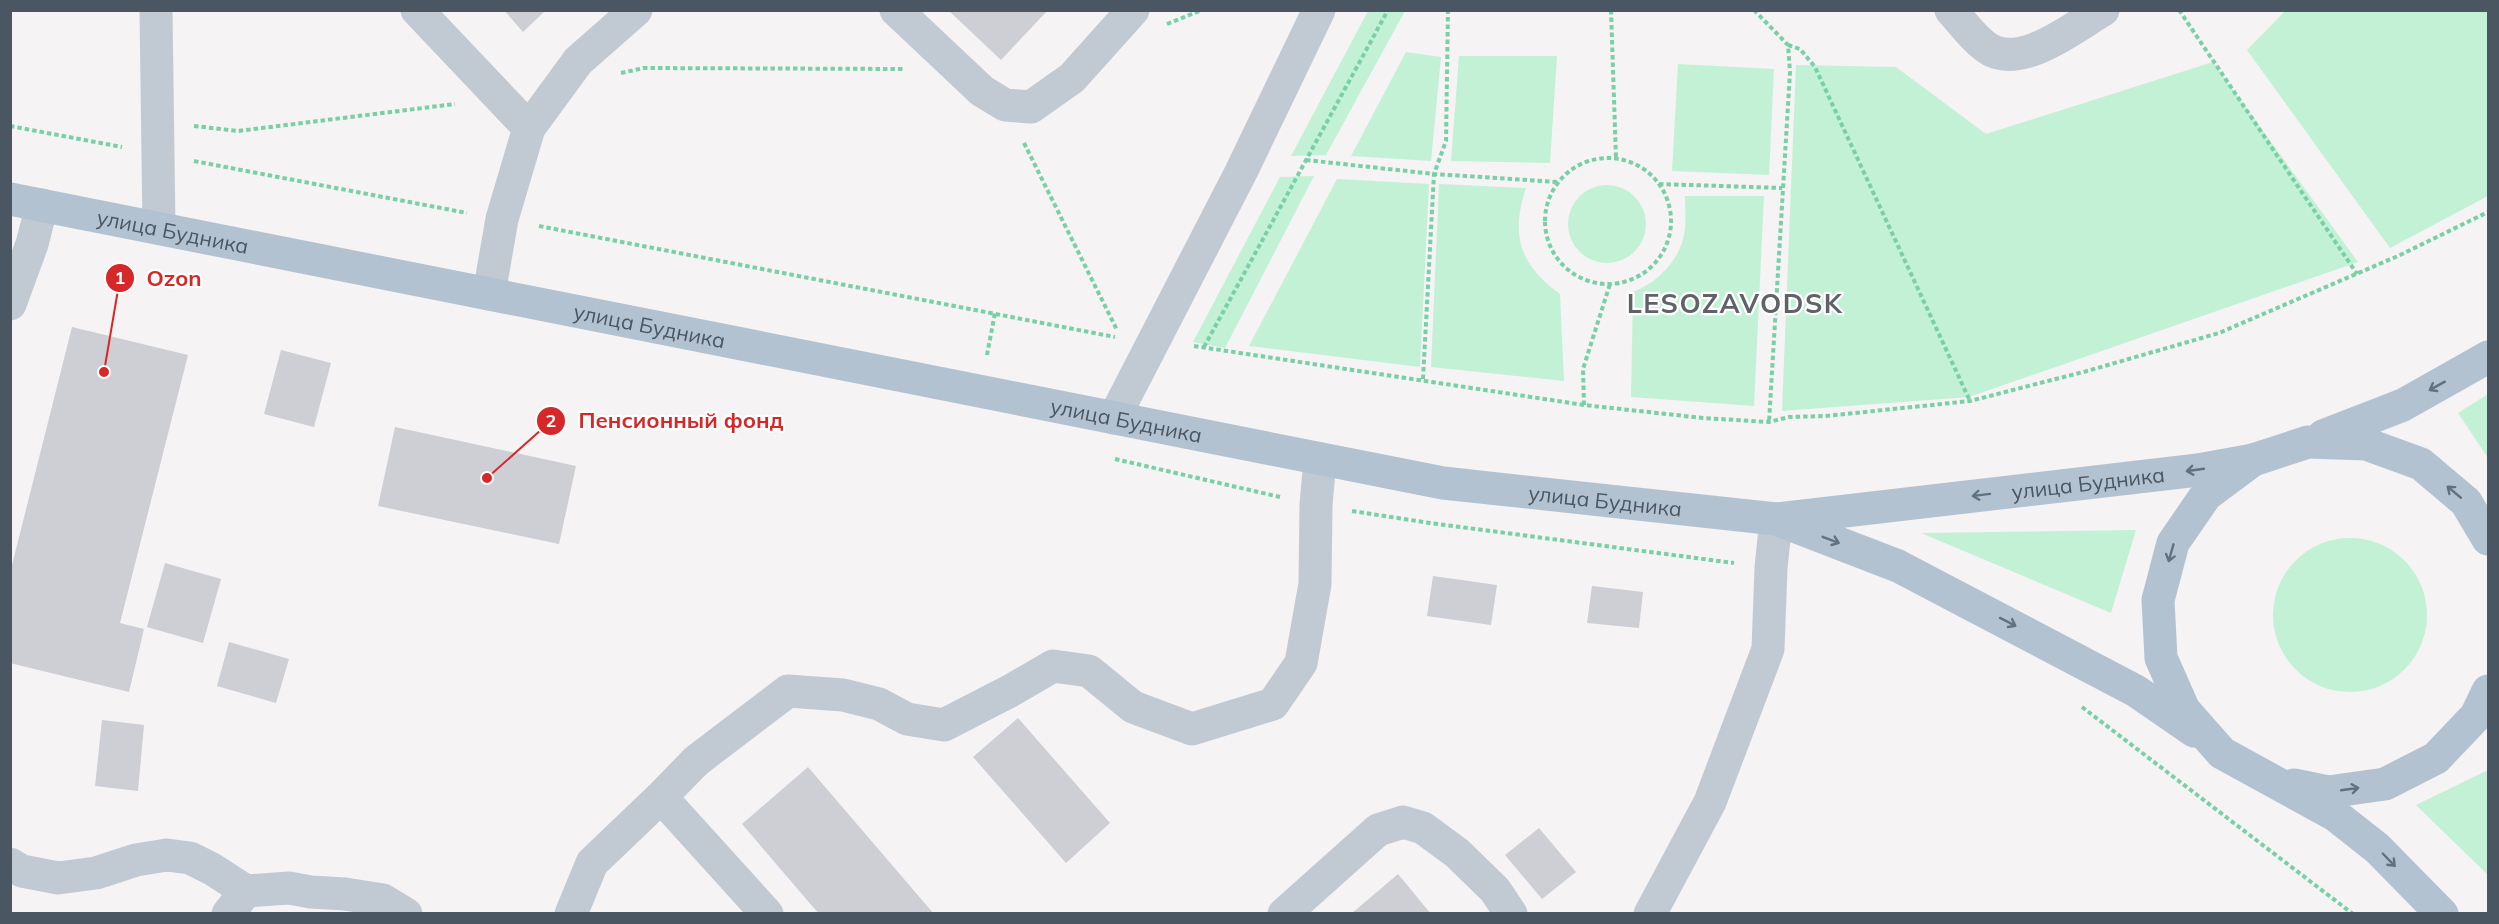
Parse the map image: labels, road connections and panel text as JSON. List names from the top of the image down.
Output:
{
  "streets": {
    "main road": ["улица Будника"]
  },
  "districts": ["LESOZAVODSK"],
  "places": ["Ozon", "Пенсионный фонд"]
}
